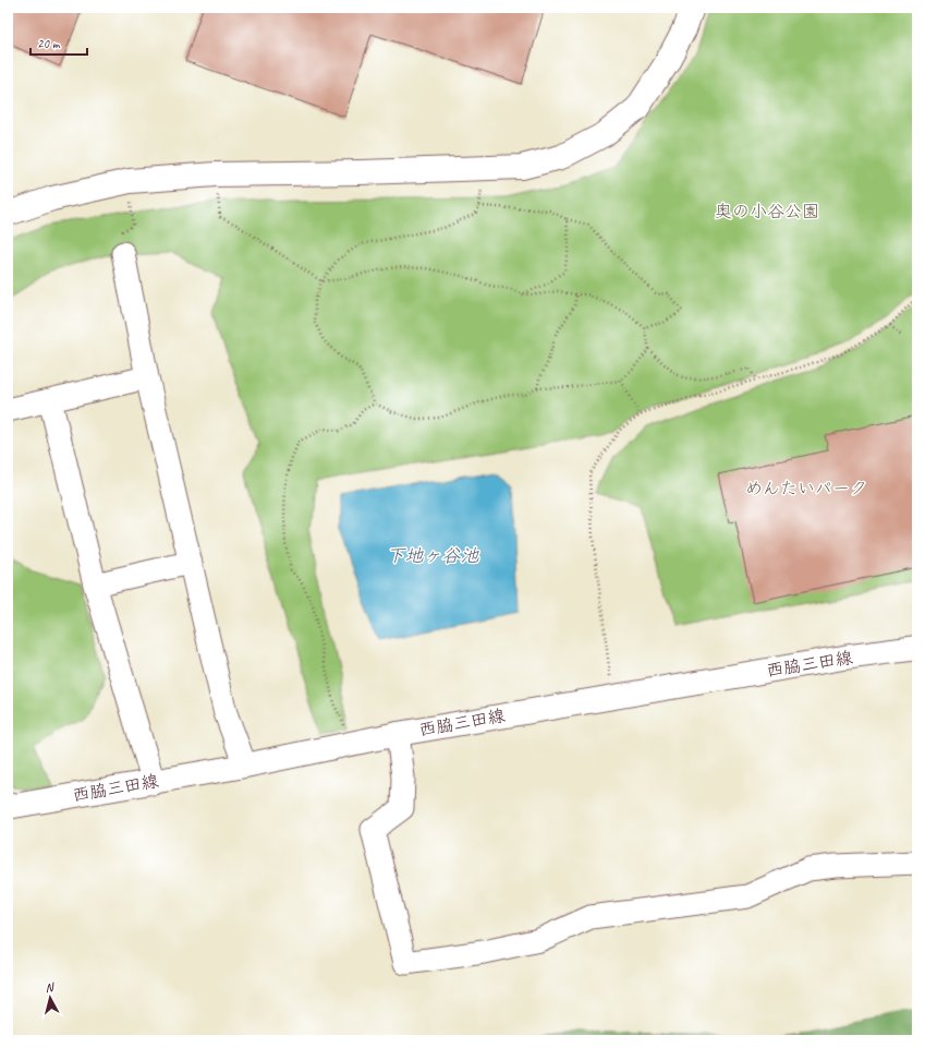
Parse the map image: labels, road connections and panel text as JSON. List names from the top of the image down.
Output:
{
  "streets": {
    "main road": ["西脇三田線"]
  },
  "water": ["下地ヶ谷池"],
  "parks": ["奥の小谷公園", "めんたいパーク"],
  "scale_bar": "20 m",
  "north": "top"
}
